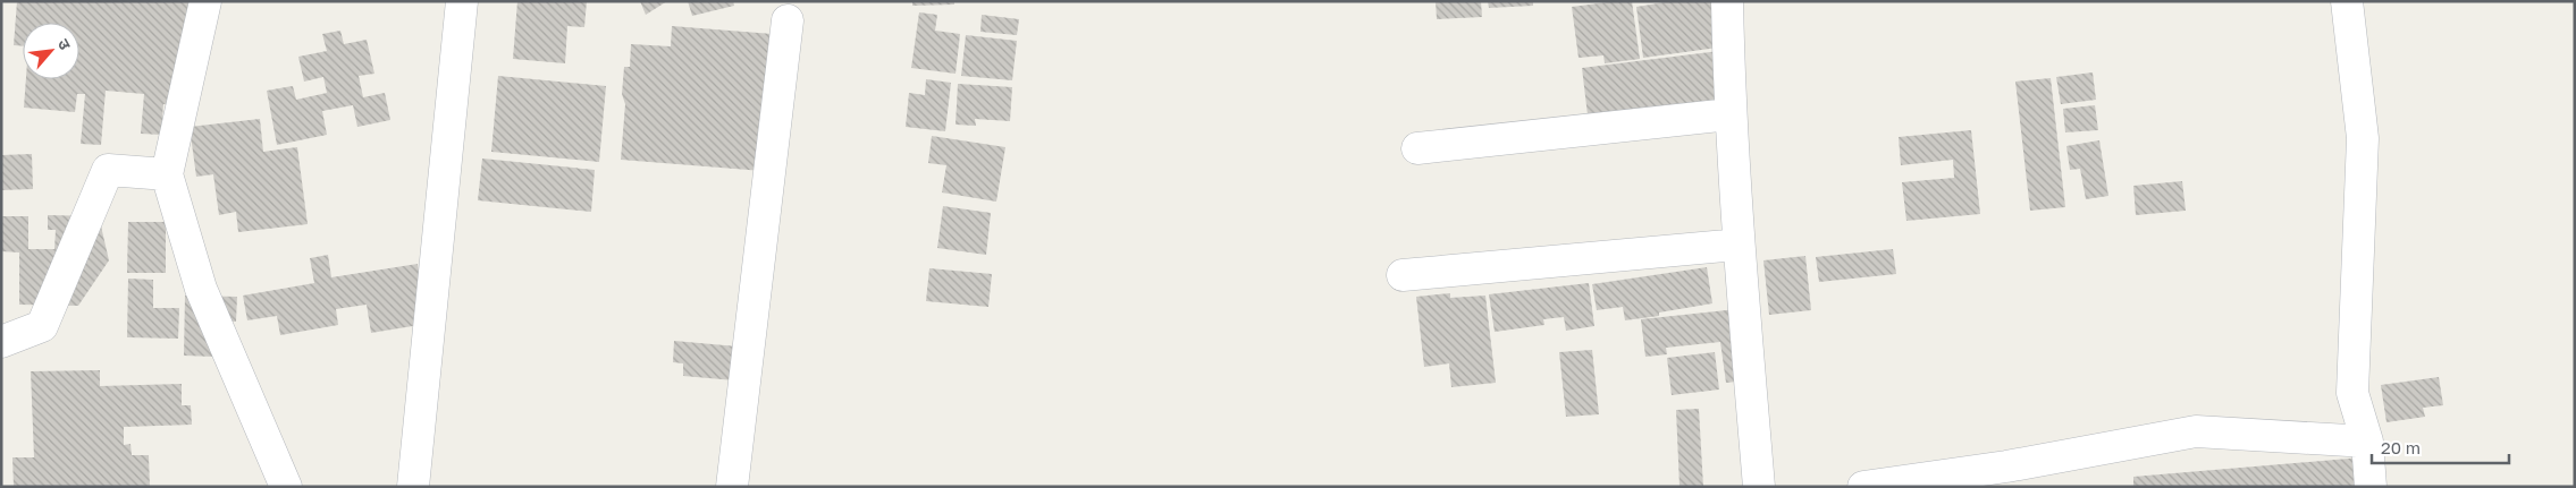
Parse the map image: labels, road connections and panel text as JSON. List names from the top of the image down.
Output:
{
  "scale_bar": "20 m",
  "north": "top right"
}
